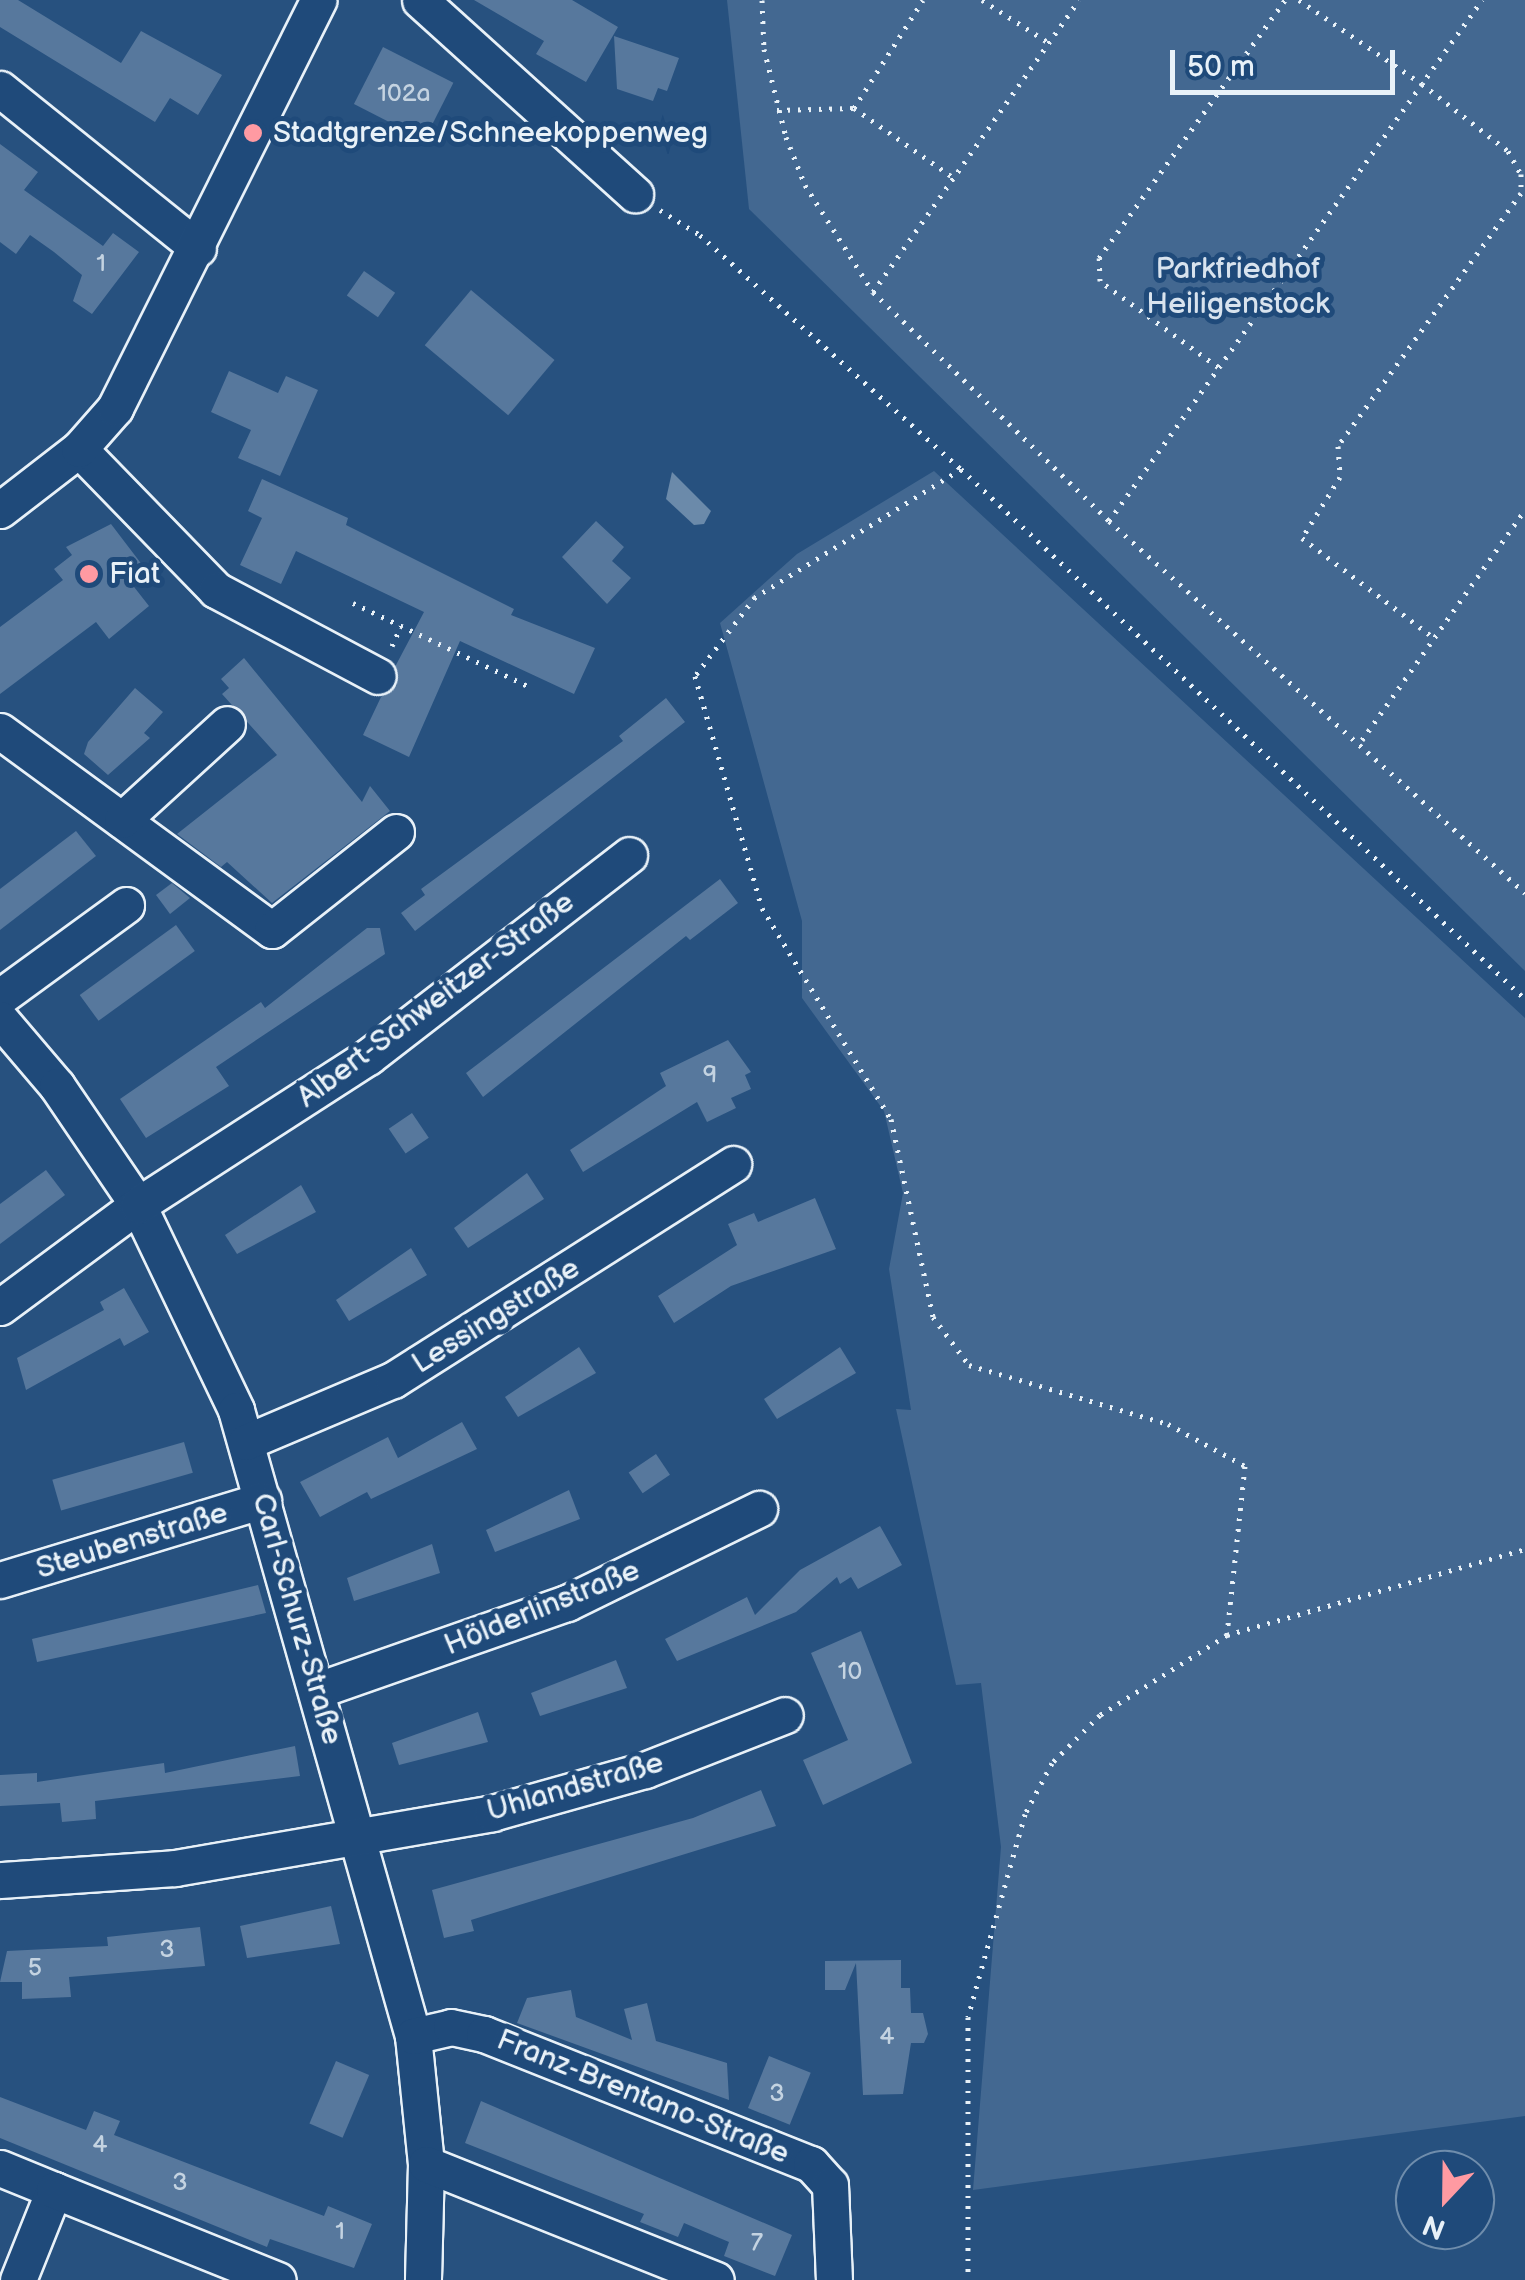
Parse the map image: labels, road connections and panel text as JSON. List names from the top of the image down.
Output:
{
  "streets": {
    "street": [
      "Albert-Schweitzer-Straße",
      "Lessingstraße",
      "Steubenstraße",
      "Hölderlinstraße",
      "Carl-Schurz-Straße",
      "Uhlandstraße",
      "Franz-Brentano-Straße"
    ]
  },
  "crossings": [
    ["Albert-Schweitzer-Straße", "Carl-Schurz-Straße"],
    ["Lessingstraße", "Carl-Schurz-Straße"],
    ["Steubenstraße", "Carl-Schurz-Straße"],
    ["Hölderlinstraße", "Carl-Schurz-Straße"],
    ["Carl-Schurz-Straße", "Uhlandstraße"],
    ["Carl-Schurz-Straße", "Franz-Brentano-Straße"]
  ],
  "parks": ["Parkfriedhof Heiligenstock"],
  "places": ["Stadtgrenze/Schneekoppenweg", "Fiat"],
  "house_numbers": [
    "102a",
    "1",
    "9",
    "10",
    "3",
    "5",
    "4",
    "3",
    "4",
    "3",
    "1",
    "7"
  ],
  "scale_bar": "50 m",
  "north": "bottom"
}
